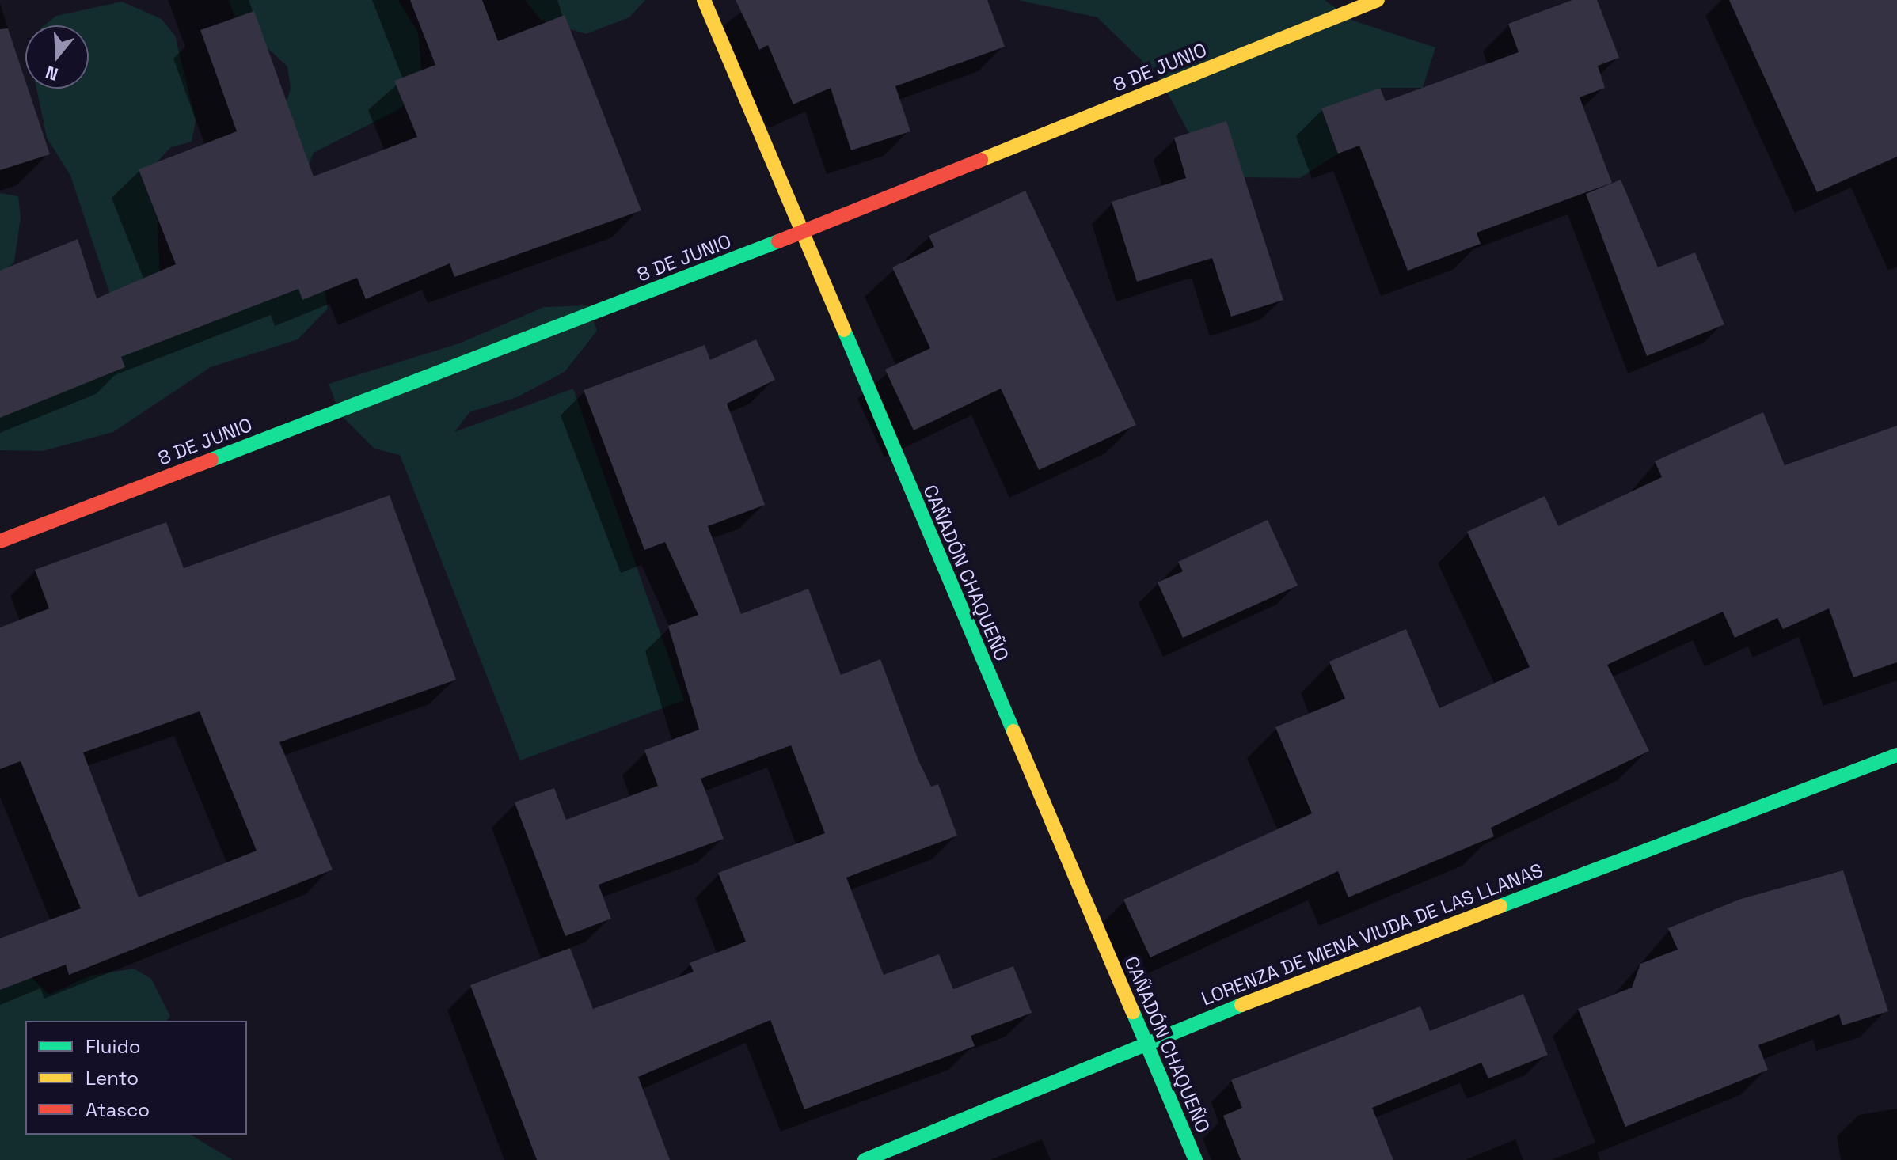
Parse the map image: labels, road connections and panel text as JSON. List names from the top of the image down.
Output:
{
  "streets": {
    "street": ["8 DE JUNIO", "CAÑADÓN CHAQUEÑO", "LORENZA DE MENA VIUDA DE LAS LLANAS"]
  },
  "crossings": [
    ["8 DE JUNIO", "CAÑADÓN CHAQUEÑO"],
    ["CAÑADÓN CHAQUEÑO", "LORENZA DE MENA VIUDA DE LAS LLANAS"]
  ],
  "legend": ["Fluido", "Lento", "Atasco"],
  "north": "bottom"
}
